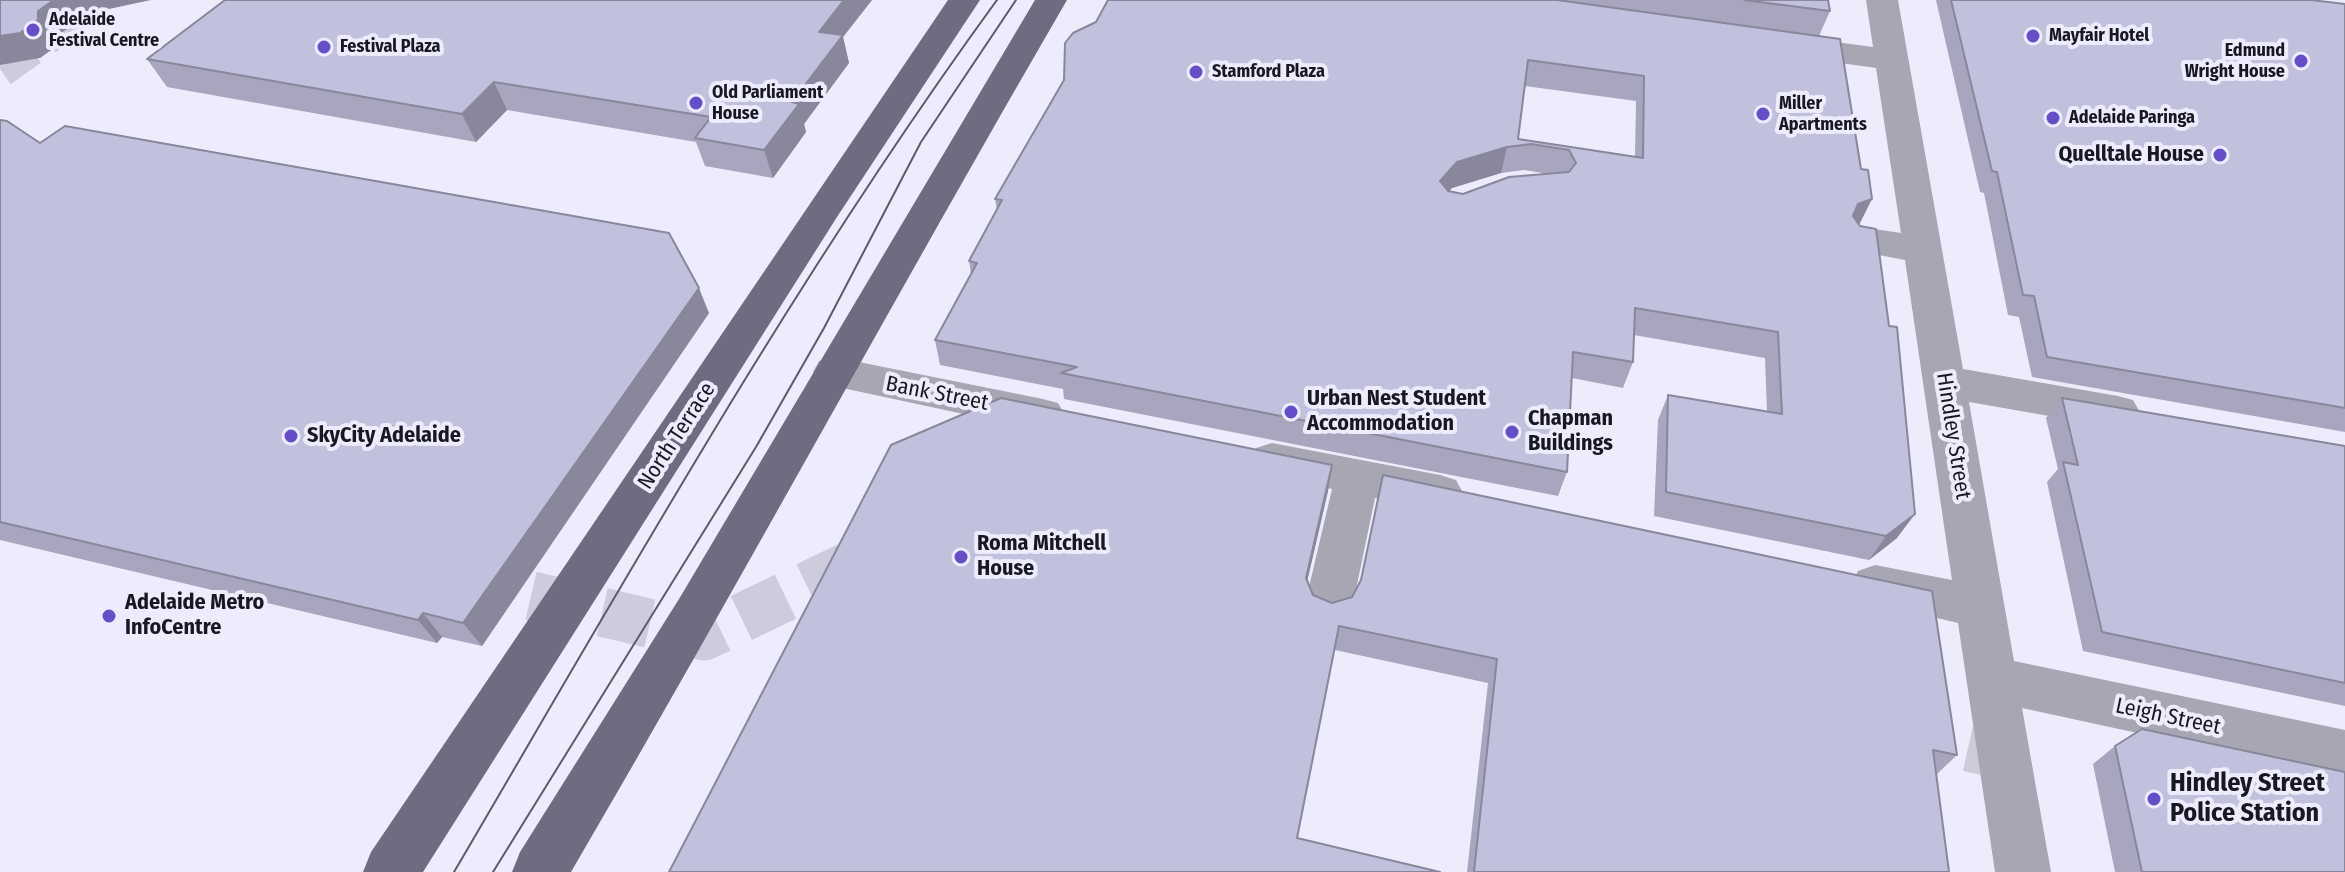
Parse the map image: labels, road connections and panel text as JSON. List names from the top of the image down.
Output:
{
  "streets": {
    "main road": ["North Terrace"],
    "street": ["Bank Street", "Hindley Street", "Leigh Street"]
  },
  "crossings": [
    ["Hindley Street", "Leigh Street"]
  ],
  "places": [
    "Adelaide Festival Centre",
    "Mayfair Hotel",
    "Festival Plaza",
    "Edmund Wright House",
    "Stamford Plaza",
    "Old Parliament House",
    "Miller Apartments",
    "Adelaide Paringa",
    "Quelltale House",
    "Urban Nest Student Accommodation",
    "Chapman Buildings",
    "SkyCity Adelaide",
    "Roma Mitchell House",
    "Adelaide Metro InfoCentre",
    "Hindley Street Police Station"
  ]
}
